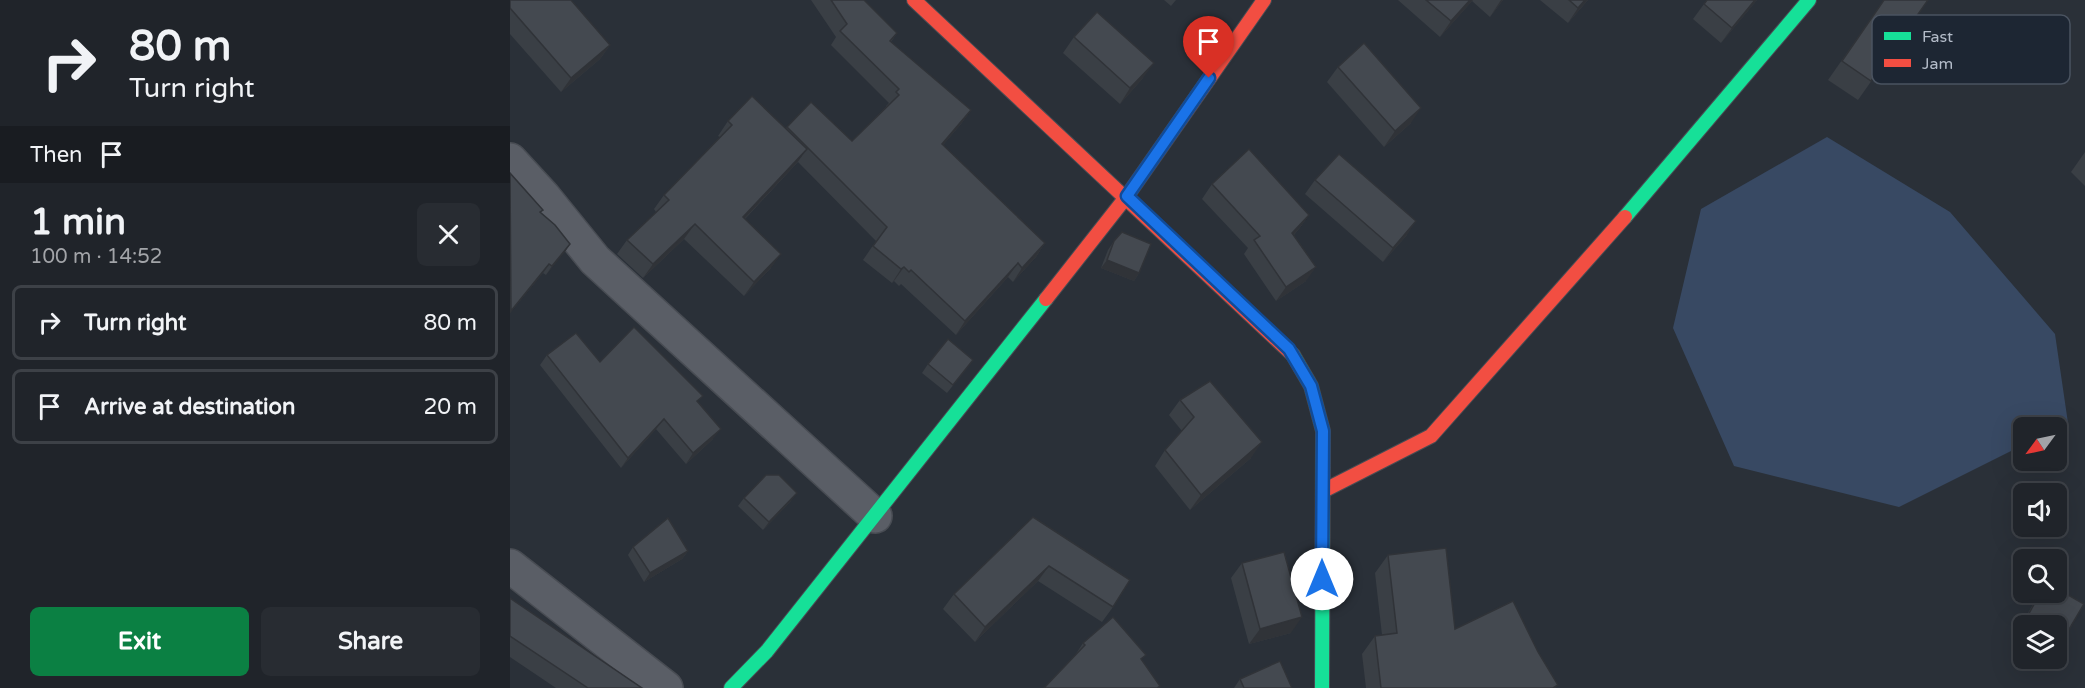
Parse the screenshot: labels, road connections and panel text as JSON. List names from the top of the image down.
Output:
{
  "legend": ["Fast", "Jam"],
  "north": "bottom left",
  "page": {
    "turn": ["80 m", "Turn right"],
    "then": "Then",
    "heading": ["1 min", "100 m · 14:52"],
    "list": [
      {
        "name": "Turn right",
        "value": "80 m"
      },
      {
        "name": "Arrive at destination",
        "value": "20 m"
      }
    ],
    "buttons": ["Exit", "Share"]
  }
}
